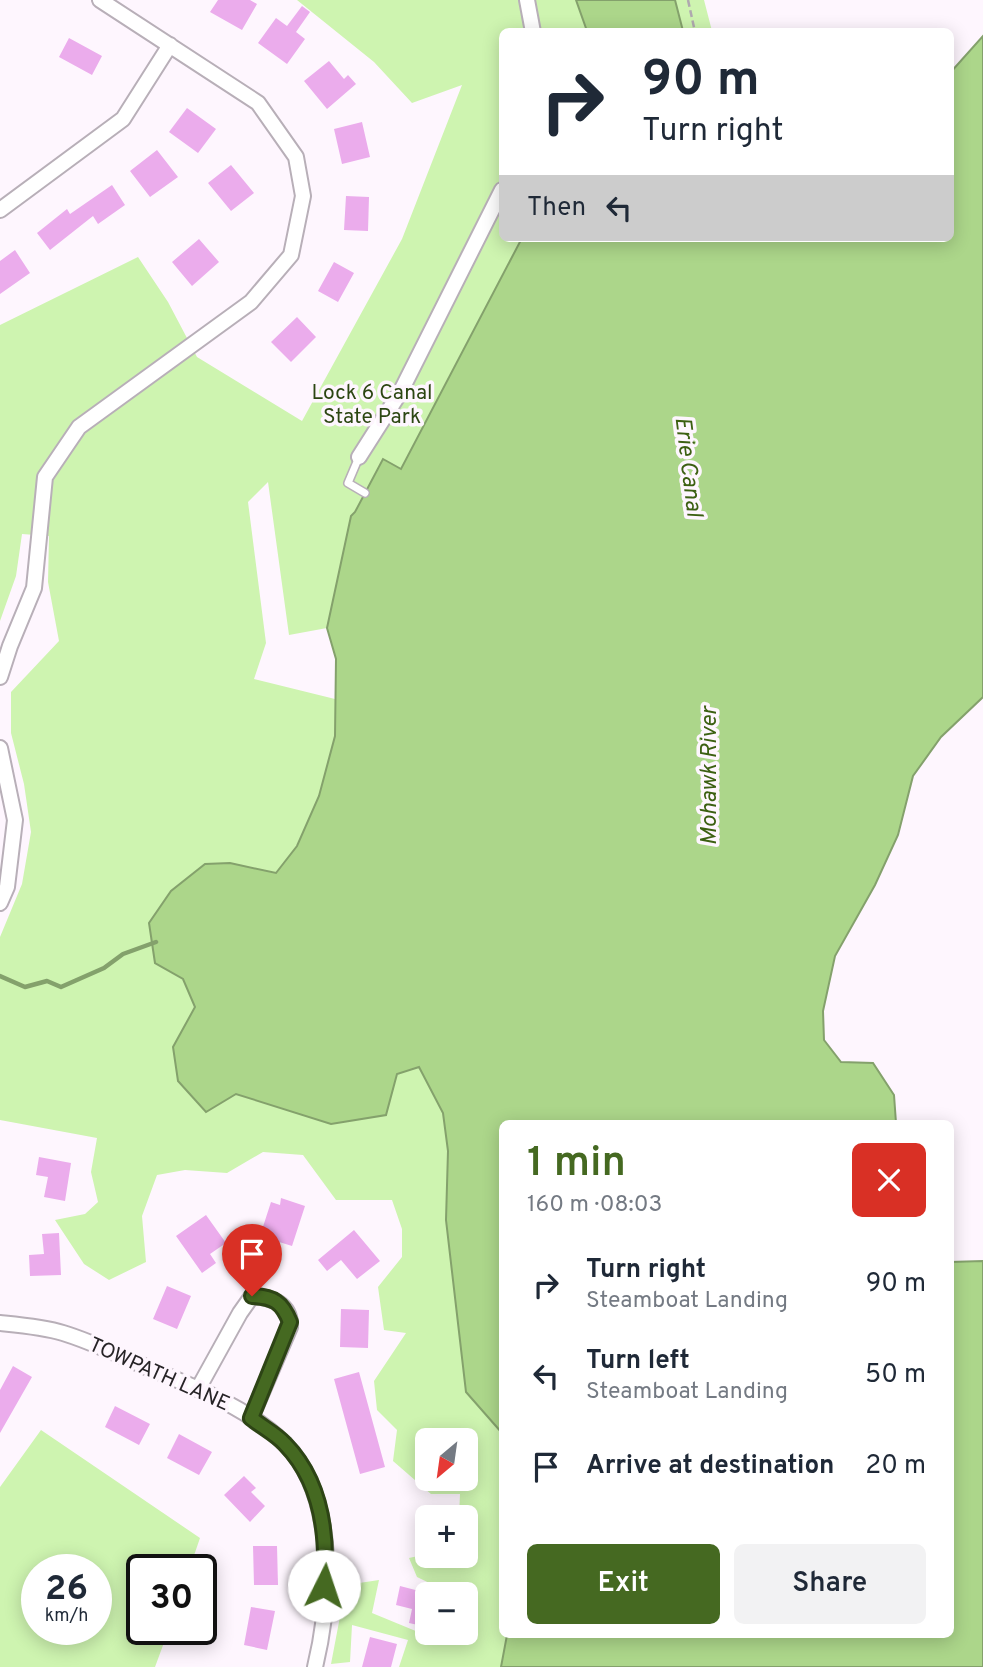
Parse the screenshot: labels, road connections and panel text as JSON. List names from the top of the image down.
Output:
{
  "streets": {
    "street": ["TOWPATH LANE"]
  },
  "water": ["Erie Canal", "Mohawk River"],
  "parks": ["Lock 6 Canal State Park"],
  "north": "bottom left",
  "page": {
    "turn": ["90 m", "Turn right"],
    "then": "Then",
    "heading": ["1 min", "160 m · 08:03"],
    "list": [
      {
        "name": "Turn right",
        "note": "Steamboat Landing",
        "value": "90 m"
      },
      {
        "name": "Turn left",
        "note": "Steamboat Landing",
        "value": "50 m"
      },
      {
        "name": "Arrive at destination",
        "value": "20 m"
      }
    ],
    "map_buttons": ["+", "−"],
    "buttons": ["Exit", "Share"],
    "speed": "26 km/h",
    "limit": "30"
  }
}
